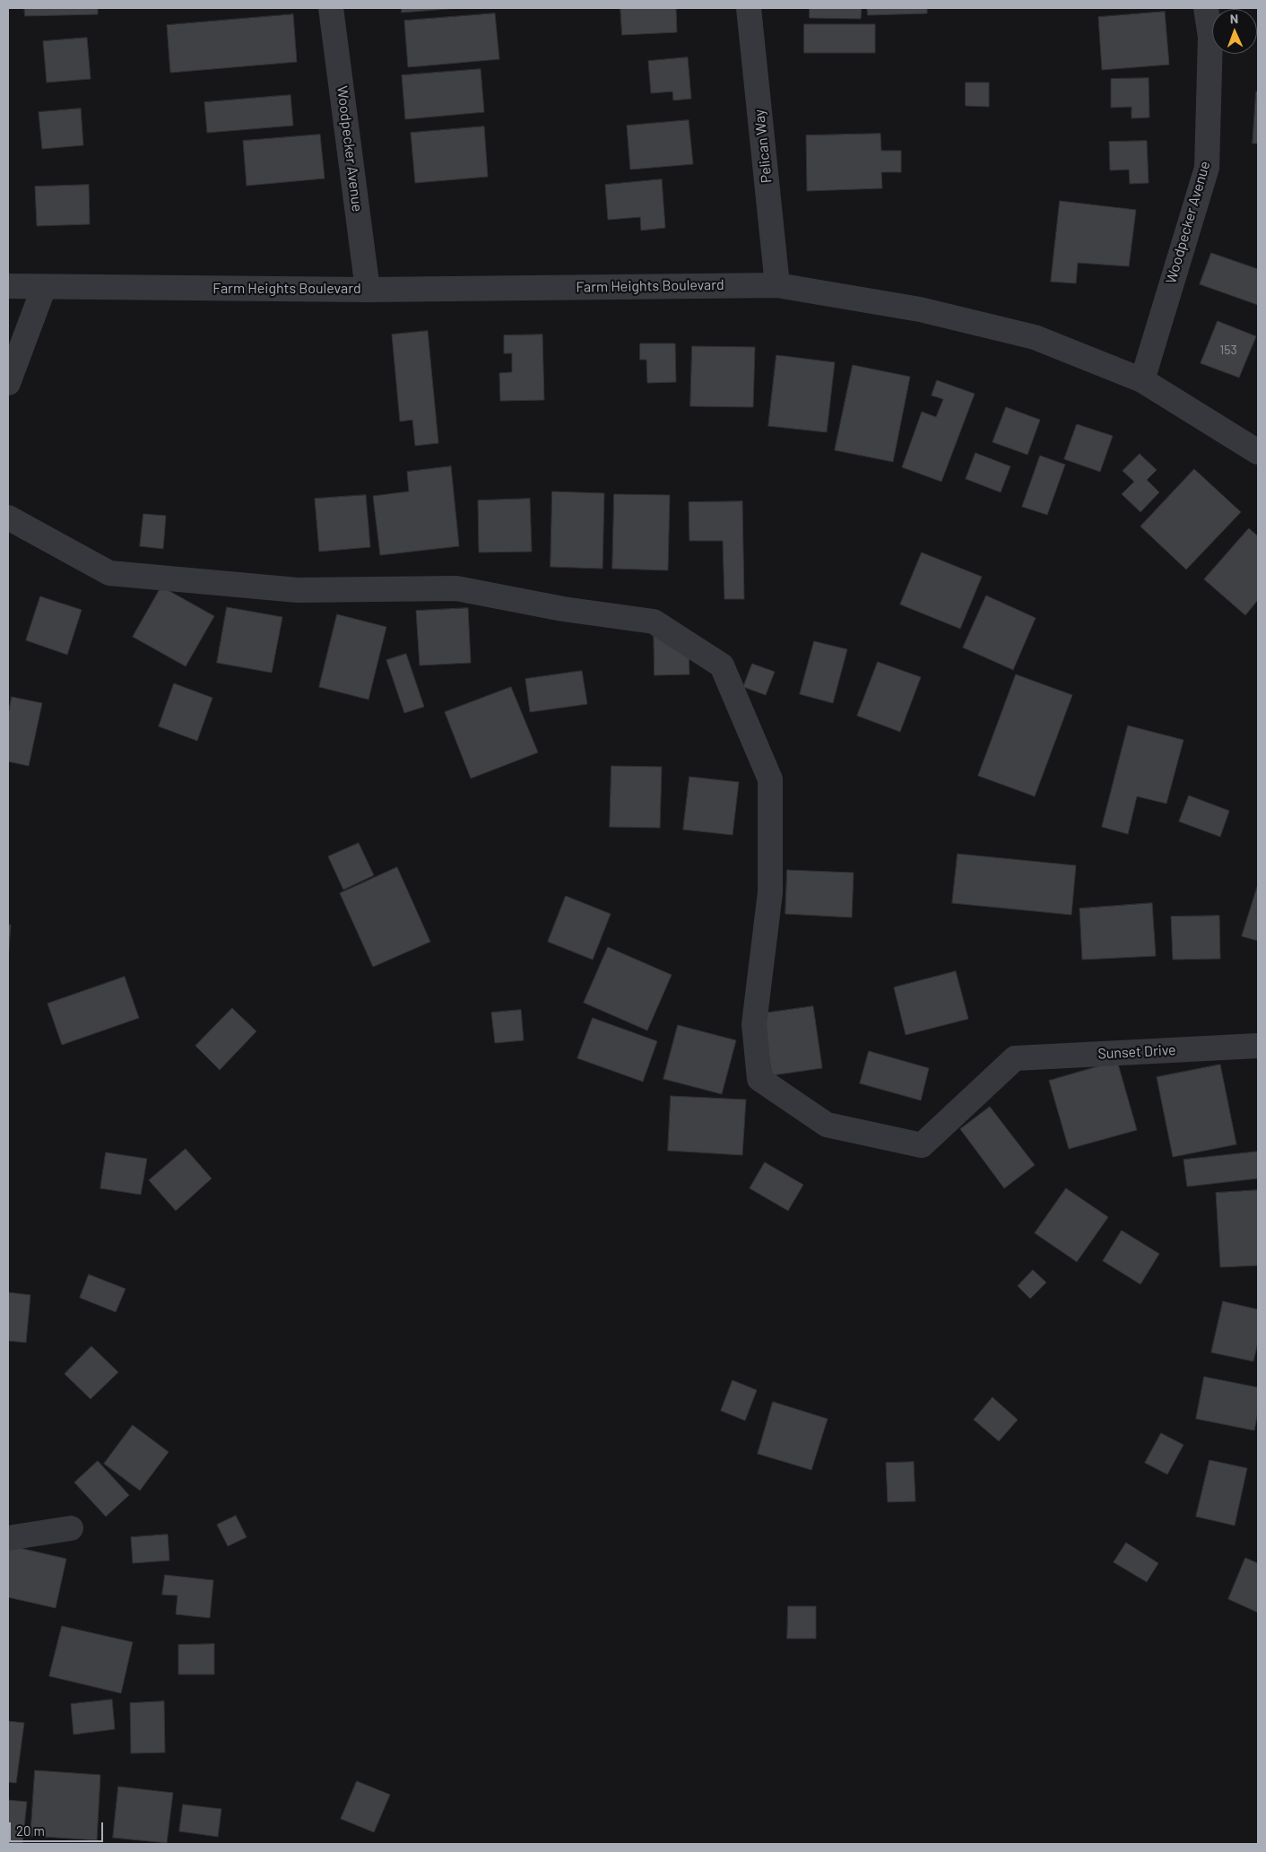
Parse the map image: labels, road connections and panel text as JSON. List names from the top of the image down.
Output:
{
  "streets": {
    "street": [
      "Pelican Way",
      "Woodpecker Avenue",
      "Farm Heights Boulevard",
      "Sunset Drive"
    ]
  },
  "crossings": [
    ["Pelican Way", "Farm Heights Boulevard"],
    ["Woodpecker Avenue", "Farm Heights Boulevard"]
  ],
  "house_numbers": ["153"],
  "scale_bar": "20 m",
  "north": "top"
}
